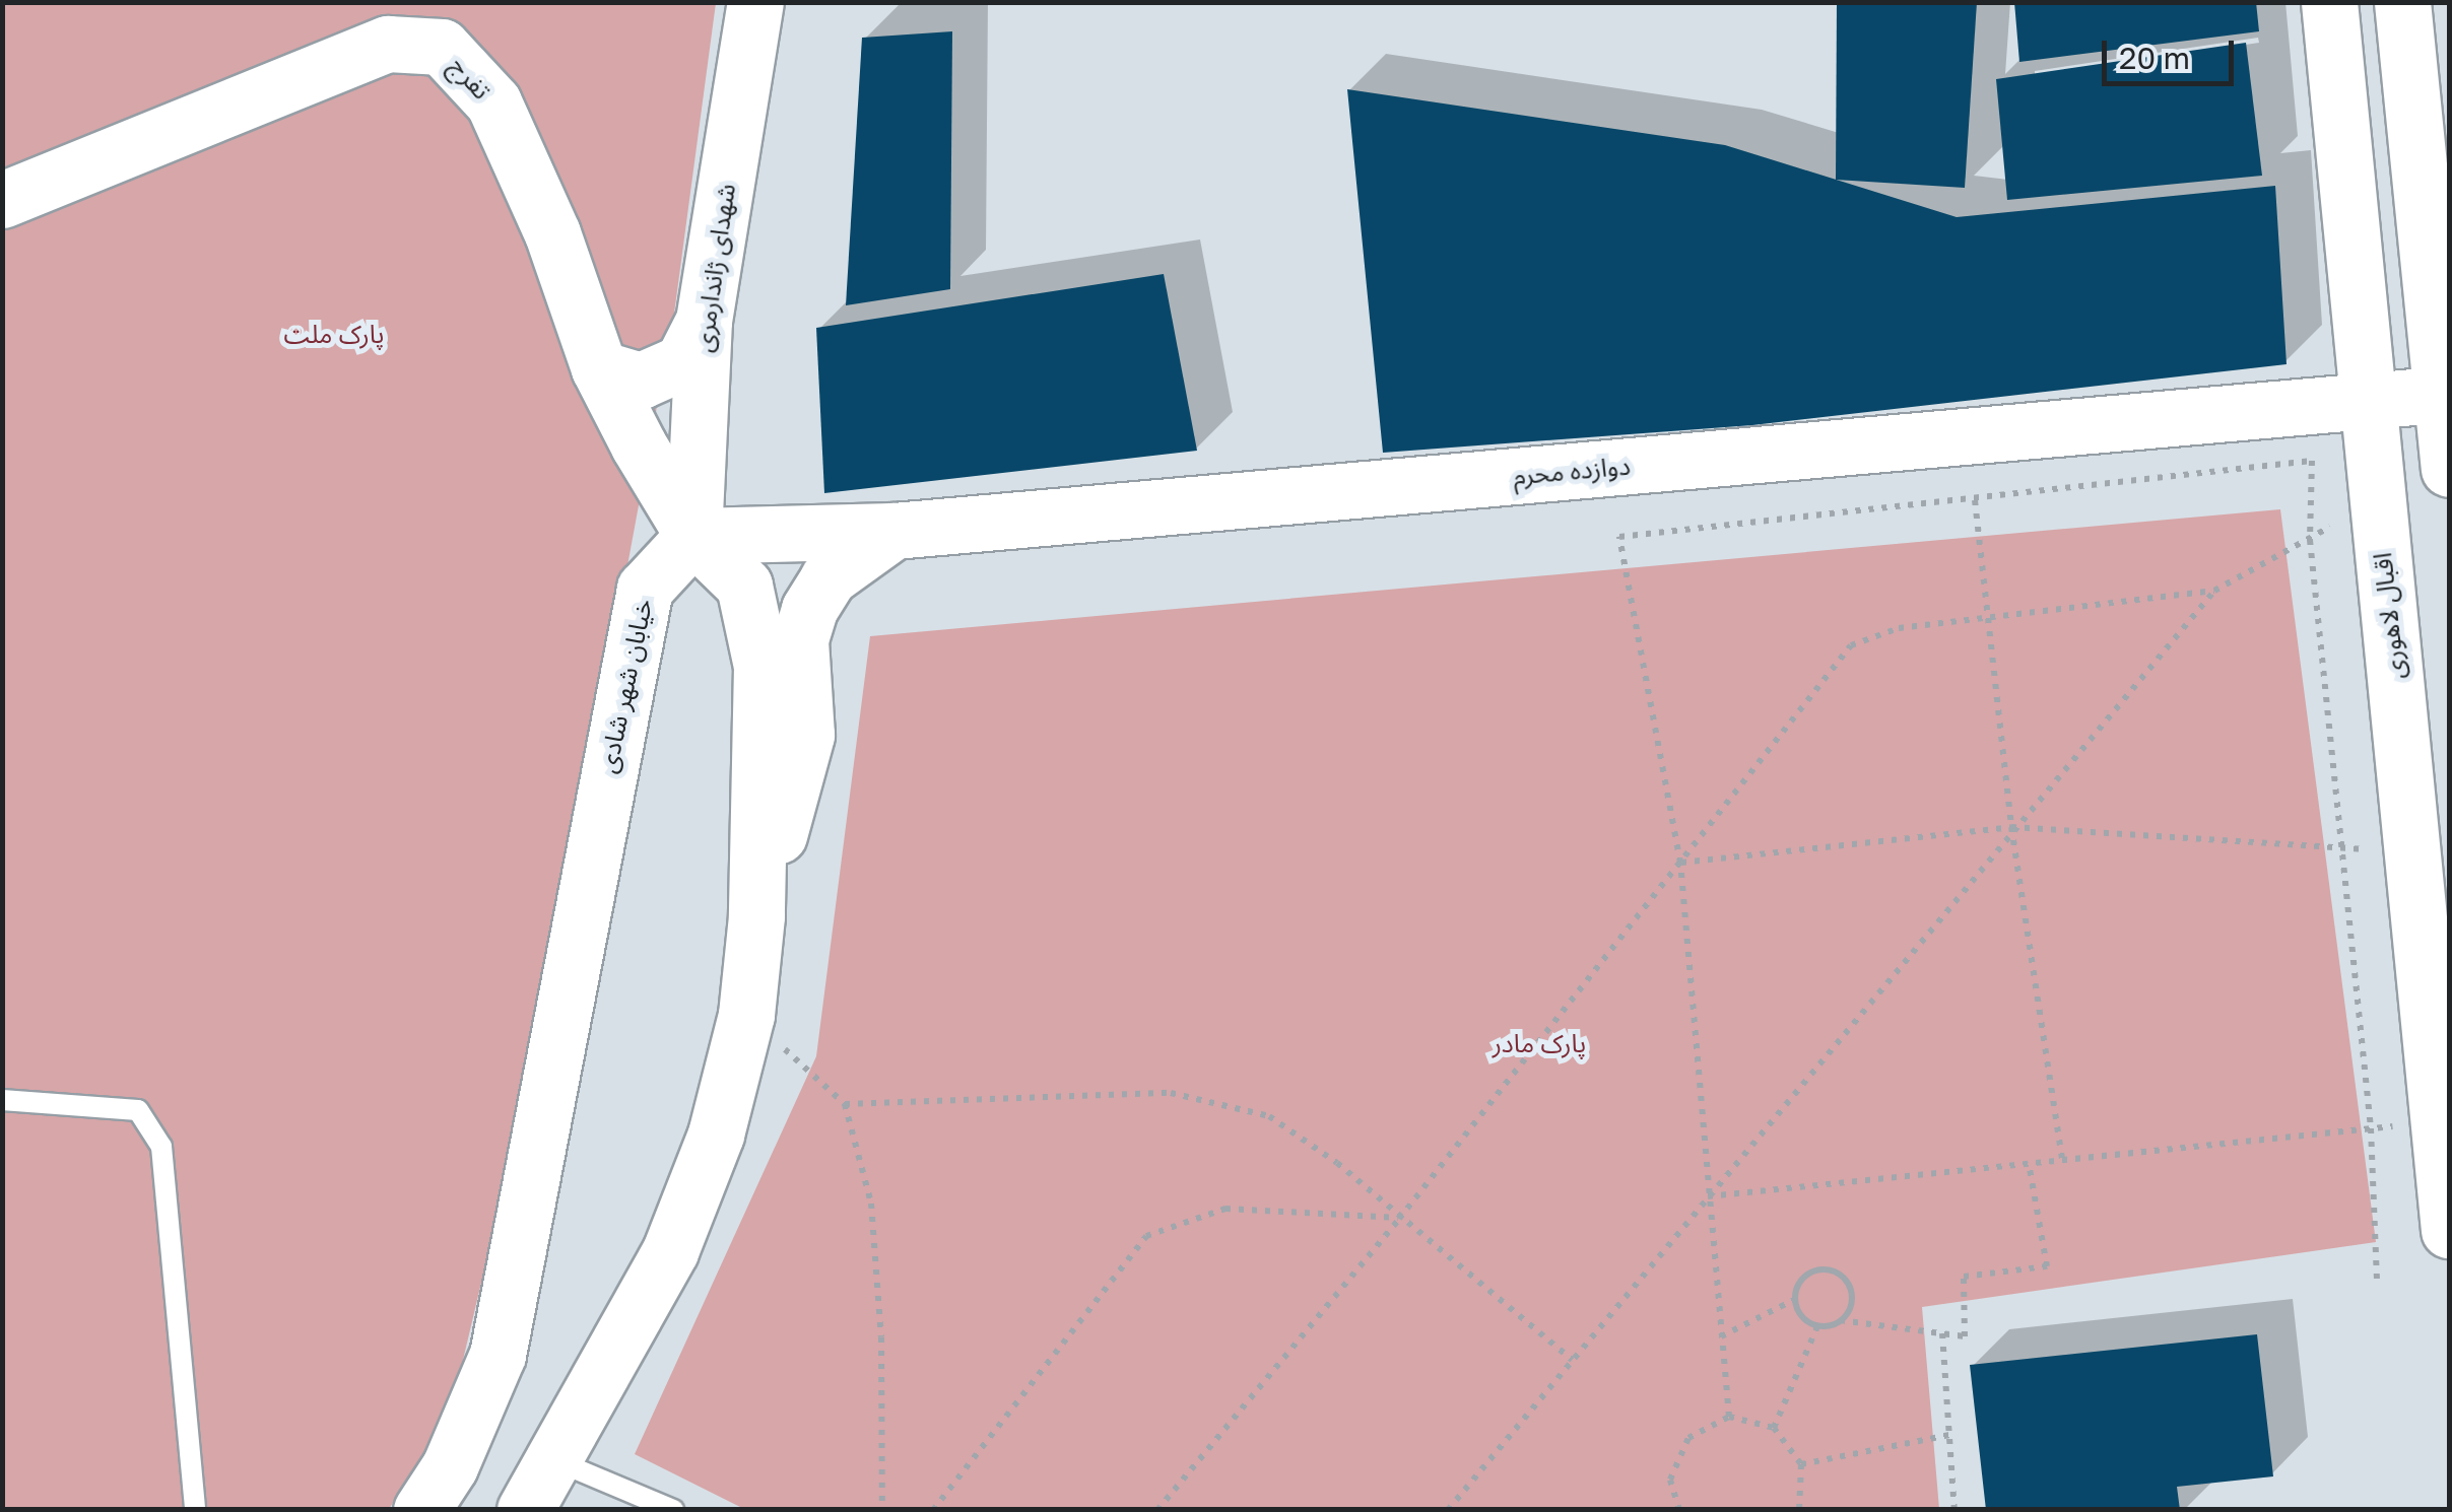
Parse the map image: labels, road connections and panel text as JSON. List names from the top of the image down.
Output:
{
  "streets": {
    "main road": [
      "تفرج",
      "شهدای ژاندارمری",
      "دوازده محرم",
      "اقبال لاهوری",
      "خیابان شهر شادی"
    ]
  },
  "crossings": [
    ["تفرج", "شهدای ژاندارمری"],
    ["تفرج", "دوازده محرم"],
    ["تفرج", "خیابان شهر شادی"],
    ["شهدای ژاندارمری", "دوازده محرم"],
    ["شهدای ژاندارمری", "خیابان شهر شادی"],
    ["دوازده محرم", "اقبال لاهوری"],
    ["دوازده محرم", "خیابان شهر شادی"]
  ],
  "parks": ["پارک ملت", "پارک مادر"],
  "scale_bar": "20 m"
}
